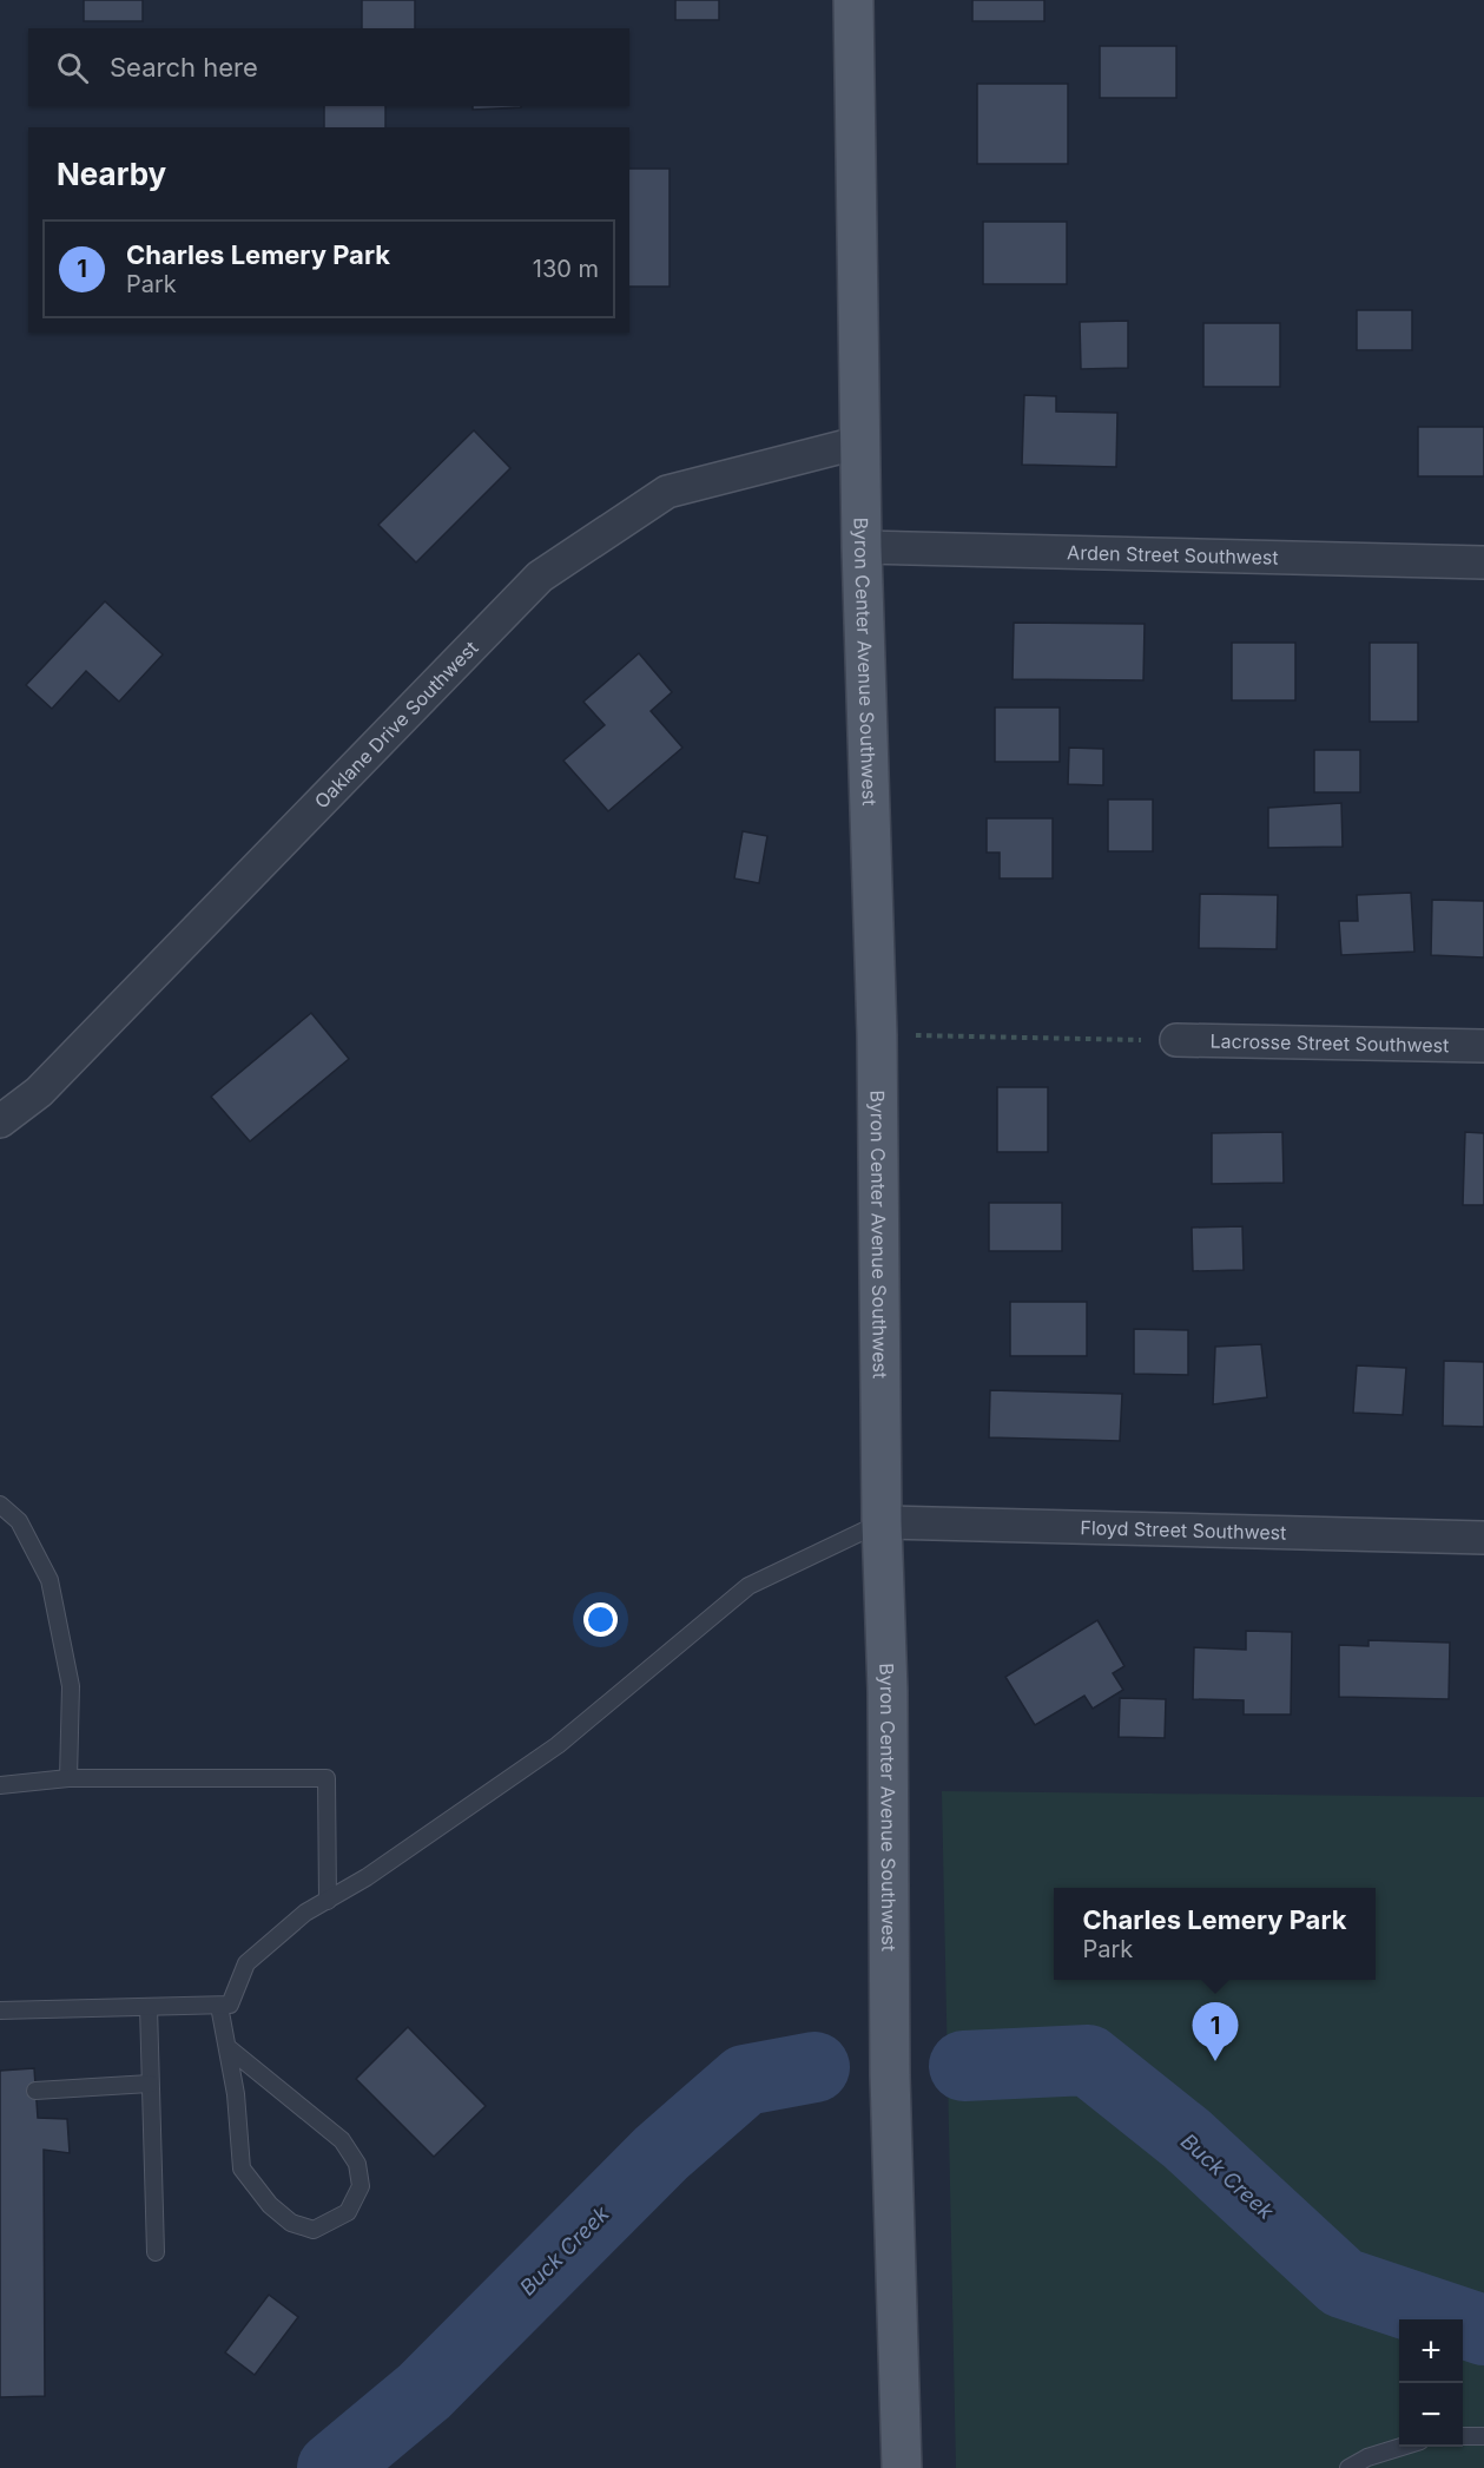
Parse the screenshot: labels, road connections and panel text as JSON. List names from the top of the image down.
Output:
{
  "streets": {
    "main road": ["Byron Center Avenue Southwest"],
    "street": [
      "Arden Street Southwest",
      "Oaklane Drive Southwest",
      "Lacrosse Street Southwest",
      "Floyd Street Southwest"
    ]
  },
  "crossings": [
    ["Arden Street Southwest", "Byron Center Avenue Southwest"],
    ["Byron Center Avenue Southwest", "Oaklane Drive Southwest"],
    ["Byron Center Avenue Southwest", "Floyd Street Southwest"]
  ],
  "water": ["Buck Creek"],
  "page": {
    "search": "Search here",
    "heading": "Nearby",
    "list": [
      {
        "mark": "1",
        "name": "Charles Lemery Park",
        "note": "Park",
        "value": "130 m"
      }
    ],
    "popup": ["Charles Lemery Park", "Park"],
    "pins": "1",
    "map_buttons": ["+", "−"]
  }
}
